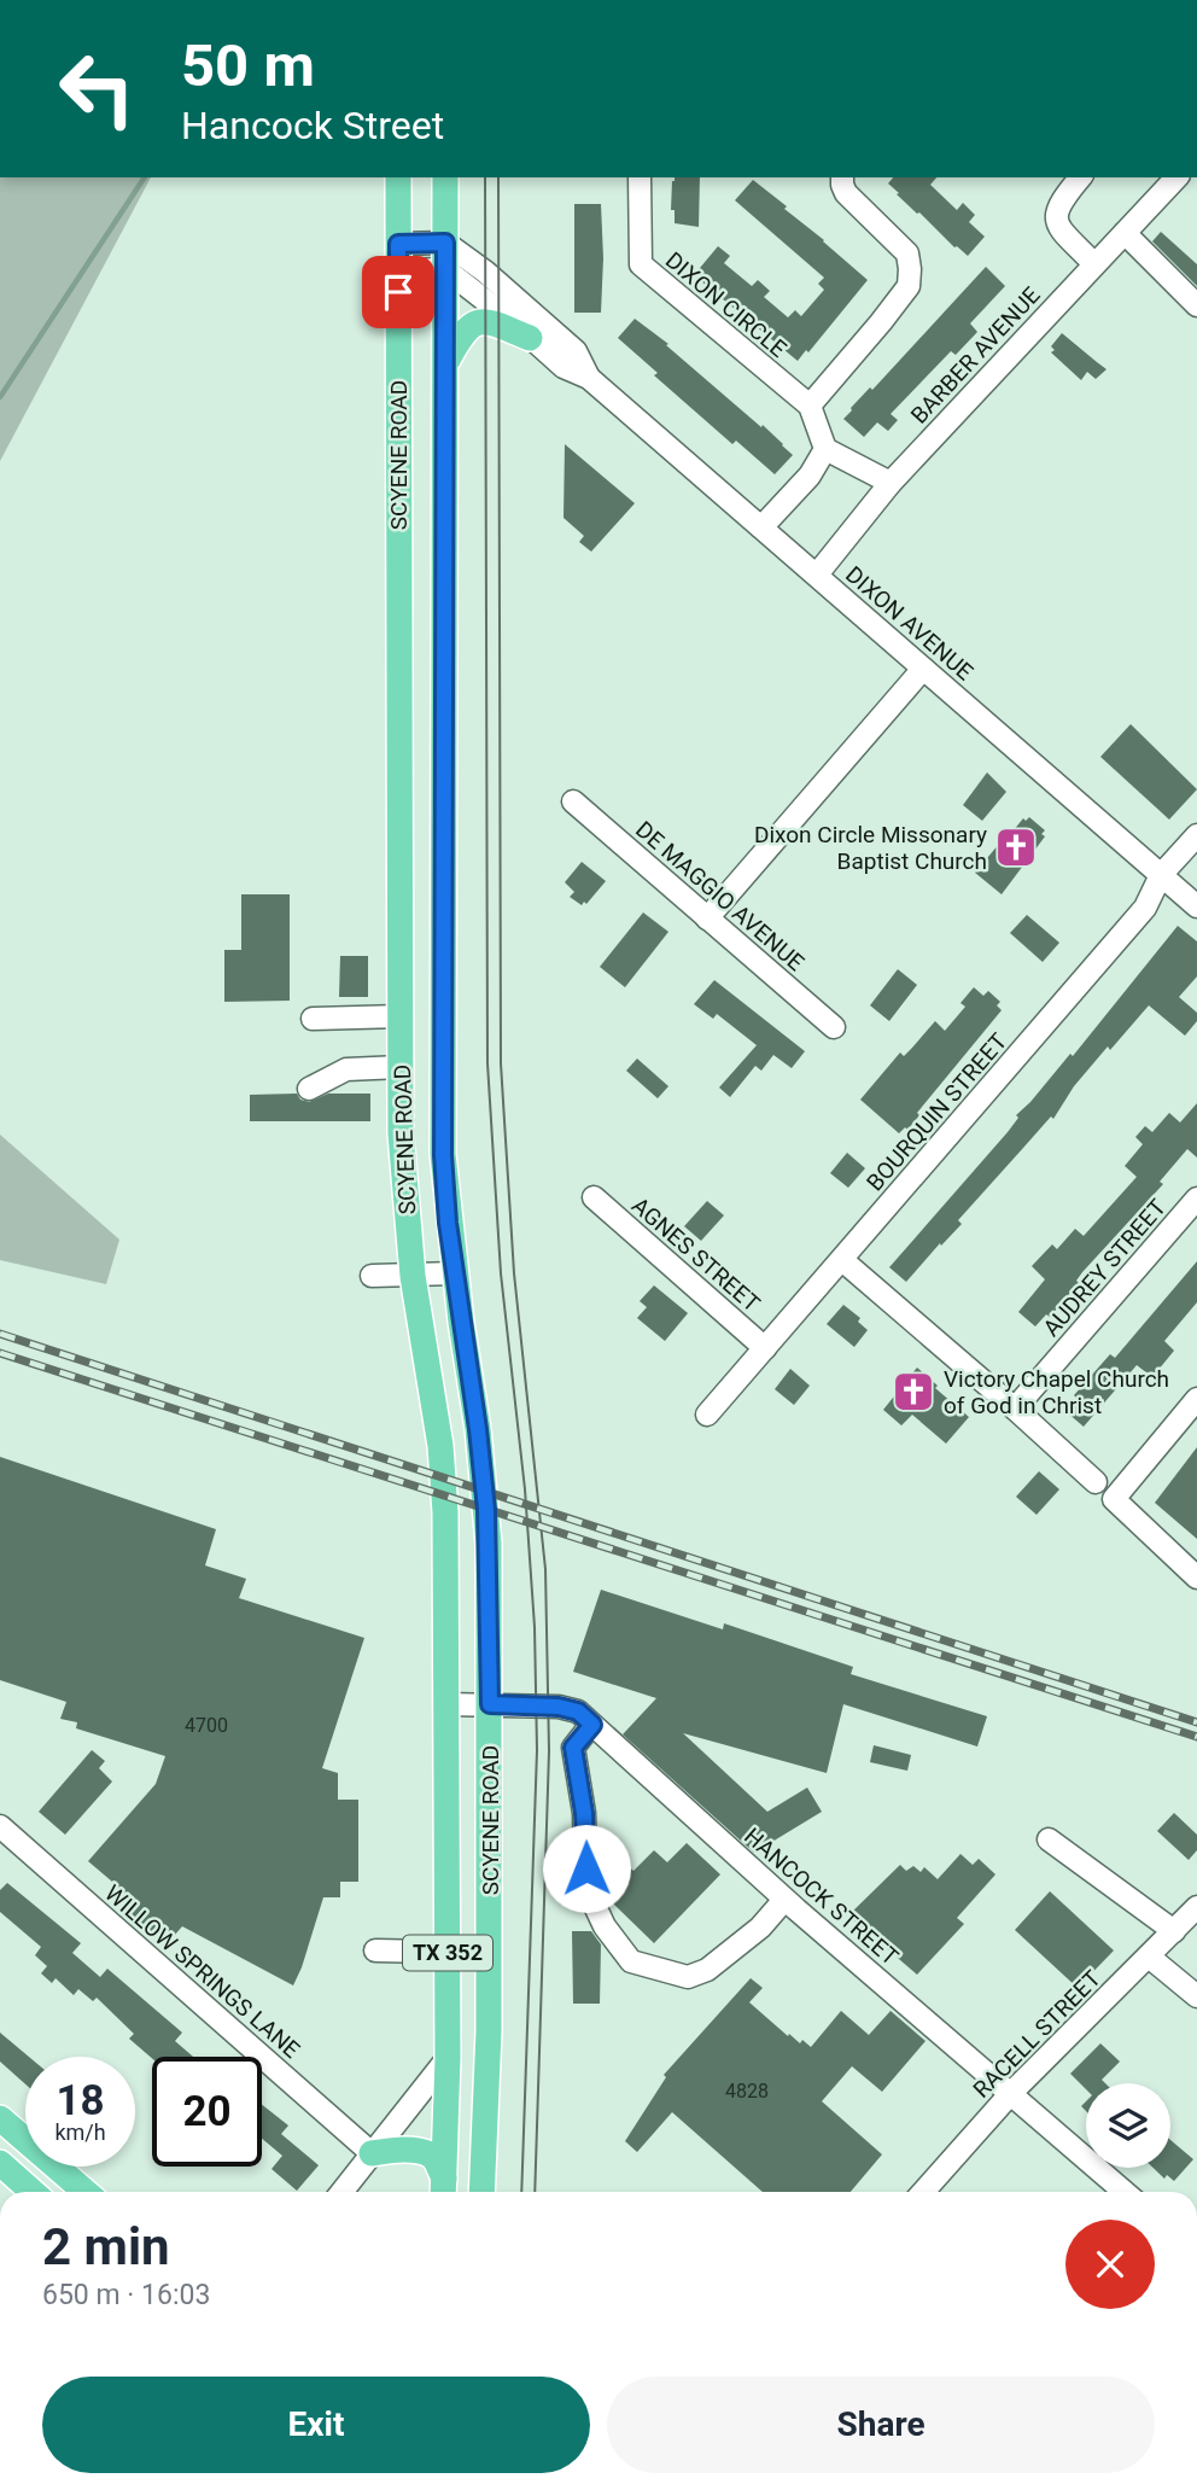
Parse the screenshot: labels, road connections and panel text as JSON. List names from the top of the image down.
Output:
{
  "streets": {
    "main road": ["SCYENE ROAD", "TX 352"],
    "street": [
      "DIXON CIRCLE",
      "BARBER AVENUE",
      "DIXON AVENUE",
      "DE MAGGIO AVENUE",
      "BOURQUIN STREET",
      "AGNES STREET",
      "AUDREY STREET",
      "HANCOCK STREET",
      "WILLOW SPRINGS LANE",
      "RACELL STREET"
    ]
  },
  "crossings": [
    ["BARBER AVENUE", "DIXON AVENUE"],
    ["SCYENE ROAD", "DIXON AVENUE"],
    ["SCYENE ROAD", "HANCOCK STREET"],
    ["DIXON AVENUE", "BOURQUIN STREET"],
    ["BOURQUIN STREET", "AGNES STREET"],
    ["HANCOCK STREET", "RACELL STREET"]
  ],
  "places": {
    "church": ["Dixon Circle Missonary Baptist Church", "Victory Chapel Church of God in Christ"]
  },
  "house_numbers": ["4700", "4828"],
  "page": {
    "turn": ["50 m", "Hancock Street"],
    "speed": "18 km/h",
    "limit": "20",
    "heading": ["2 min", "650 m · 16:03"],
    "buttons": ["Exit", "Share"]
  }
}
